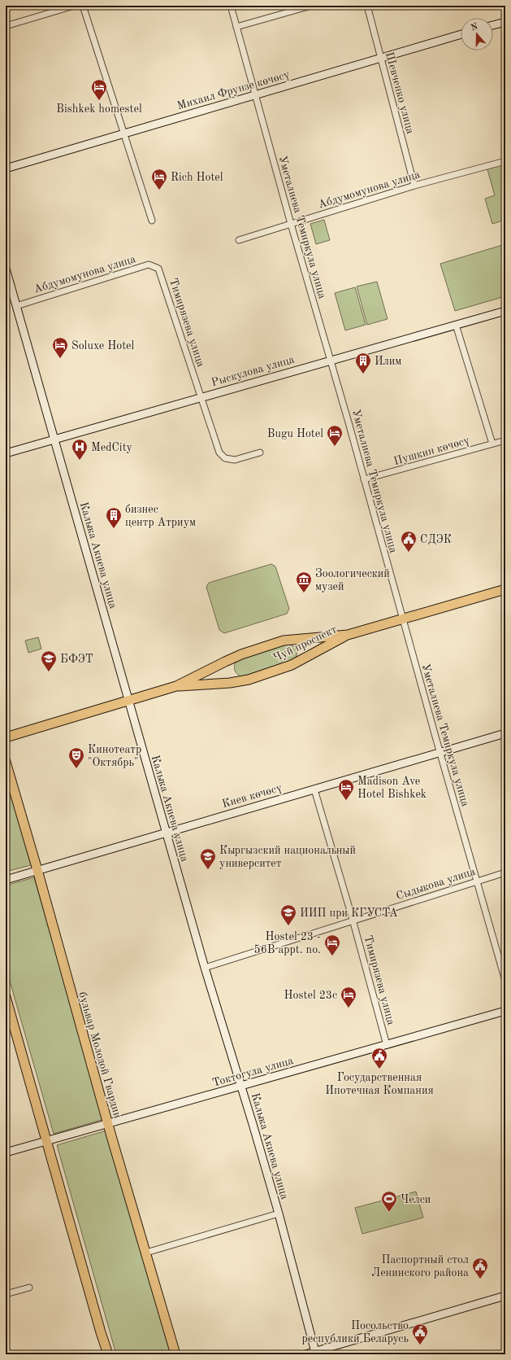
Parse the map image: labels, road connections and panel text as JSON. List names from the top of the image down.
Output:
{
  "streets": {
    "main road": [
      "Михаил Фрунзе көчөсү",
      "Рыскулова улица",
      "Калыка Акиева улица",
      "Чуй проспект",
      "Киев көчөсү",
      "бульвар Молодой Гвардии",
      "Токтогула улица"
    ],
    "street": [
      "Шевченко улица",
      "Абдумомунова улица",
      "Уметалиева Темиркула улица",
      "Тимирязева улица",
      "Пушкин көчөсү",
      "Сыдыкова улица"
    ]
  },
  "crossings": [
    ["Михаил Фрунзе көчөсү", "Шевченко улица"],
    ["Михаил Фрунзе көчөсү", "Уметалиева Темиркула улица"],
    ["Шевченко улица", "Абдумомунова улица"],
    ["Абдумомунова улица", "Уметалиева Темиркула улица"],
    ["Абдумомунова улица", "Тимирязева улица"],
    ["Абдумомунова улица", "Калыка Акиева улица"],
    ["Уметалиева Темиркула улица", "Рыскулова улица"],
    ["Уметалиева Темиркула улица", "Пушкин көчөсү"],
    ["Уметалиева Темиркула улица", "Чуй проспект"],
    ["Уметалиева Темиркула улица", "Киев көчөсү"],
    ["Уметалиева Темиркула улица", "Сыдыкова улица"],
    ["Тимирязева улица", "Рыскулова улица"],
    ["Тимирязева улица", "Киев көчөсү"],
    ["Тимирязева улица", "Сыдыкова улица"],
    ["Тимирязева улица", "Токтогула улица"],
    ["Рыскулова улица", "Калыка Акиева улица"],
    ["Калыка Акиева улица", "Чуй проспект"],
    ["Калыка Акиева улица", "Киев көчөсү"],
    ["Калыка Акиева улица", "Сыдыкова улица"],
    ["Калыка Акиева улица", "Токтогула улица"],
    ["Киев көчөсү", "бульвар Молодой Гвардии"],
    ["бульвар Молодой Гвардии", "Токтогула улица"]
  ],
  "places": {
    "hotel": [
      "Bishkek homestel",
      "Rich Hotel",
      "Soluxe Hotel",
      "Bugu Hotel",
      "Madison Ave Hotel Bishkek",
      "Hostel 23 - 56B appt. no.",
      "Hostel 23c"
    ],
    "building": ["Илим", "бизнес центр Атриум"],
    "hospital": ["MedCity"],
    "public building": [
      "СДЭК",
      "Государственная Ипотечная Компания",
      "Паспортный стол Ленинского района",
      "Посольство республики Беларусь"
    ],
    "museum": ["Зоологический музей"],
    "school or university": ["БФЭТ", "Кыргызский национальный университет", "ИИП при КГУСТА"],
    "theatre": ["Кинотеатр \"Октябрь\""],
    "sports": ["Челси"]
  },
  "north": "top"
}
